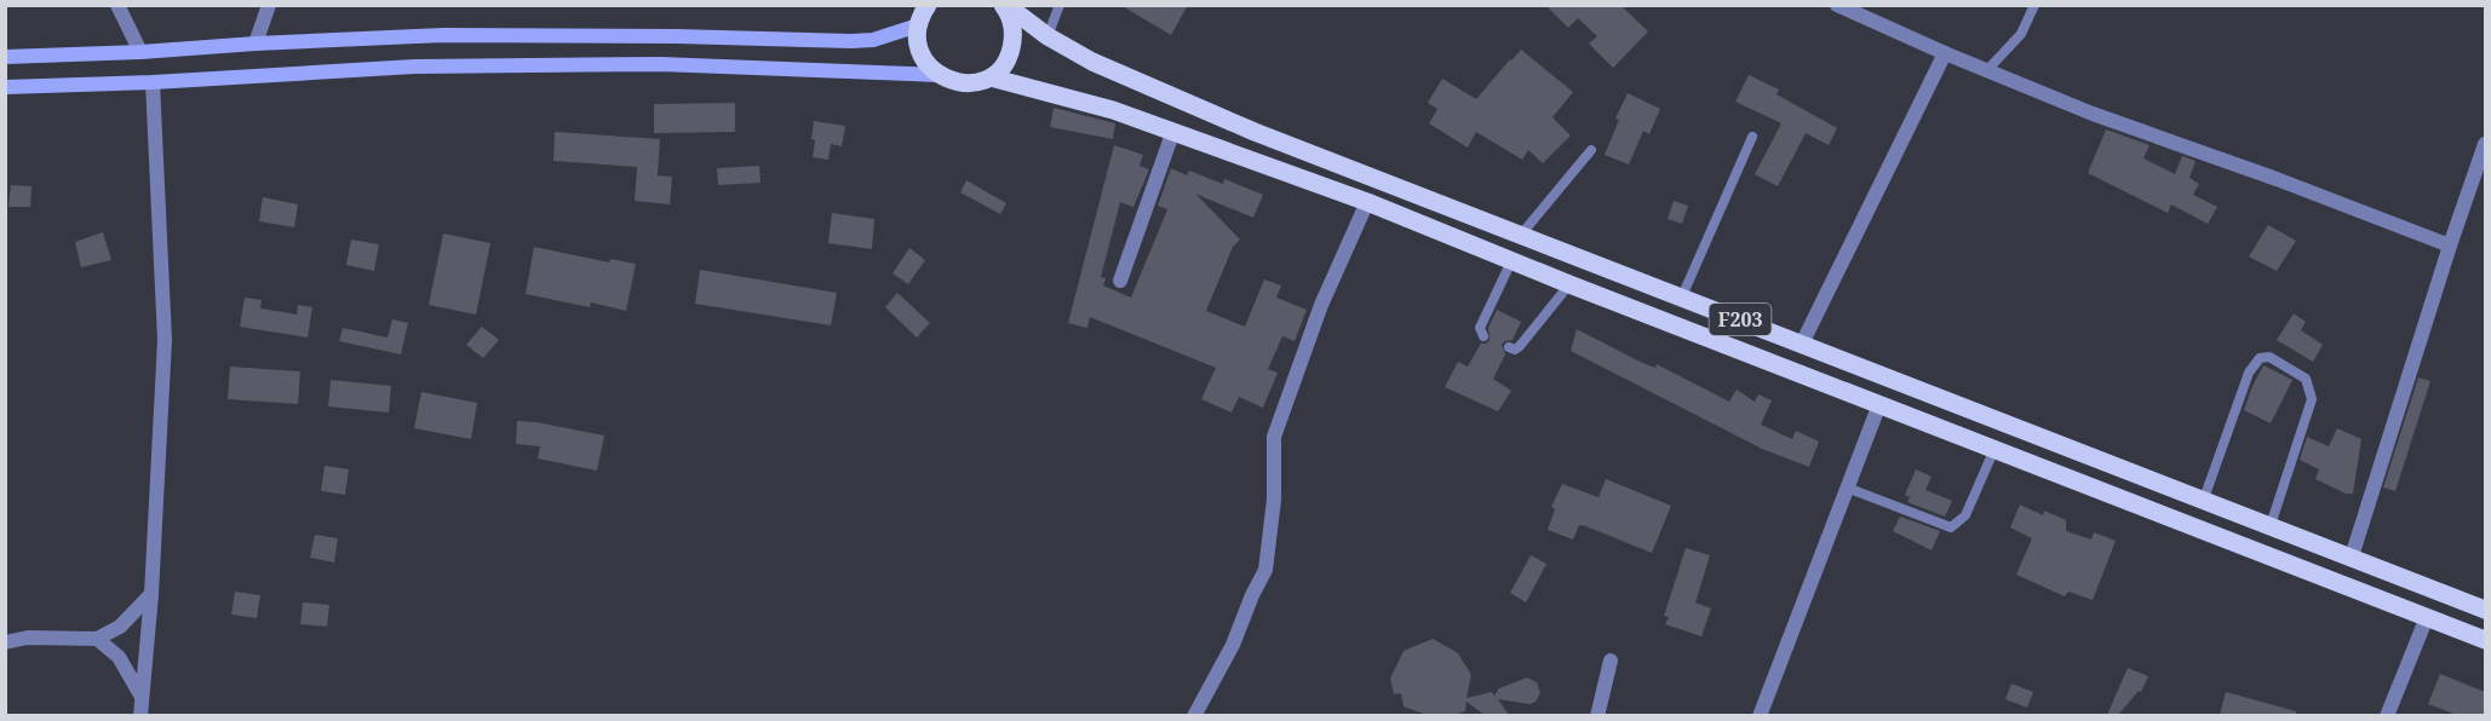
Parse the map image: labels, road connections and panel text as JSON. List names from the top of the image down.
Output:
{
  "streets": {
    "main road": ["F203"]
  }
}
